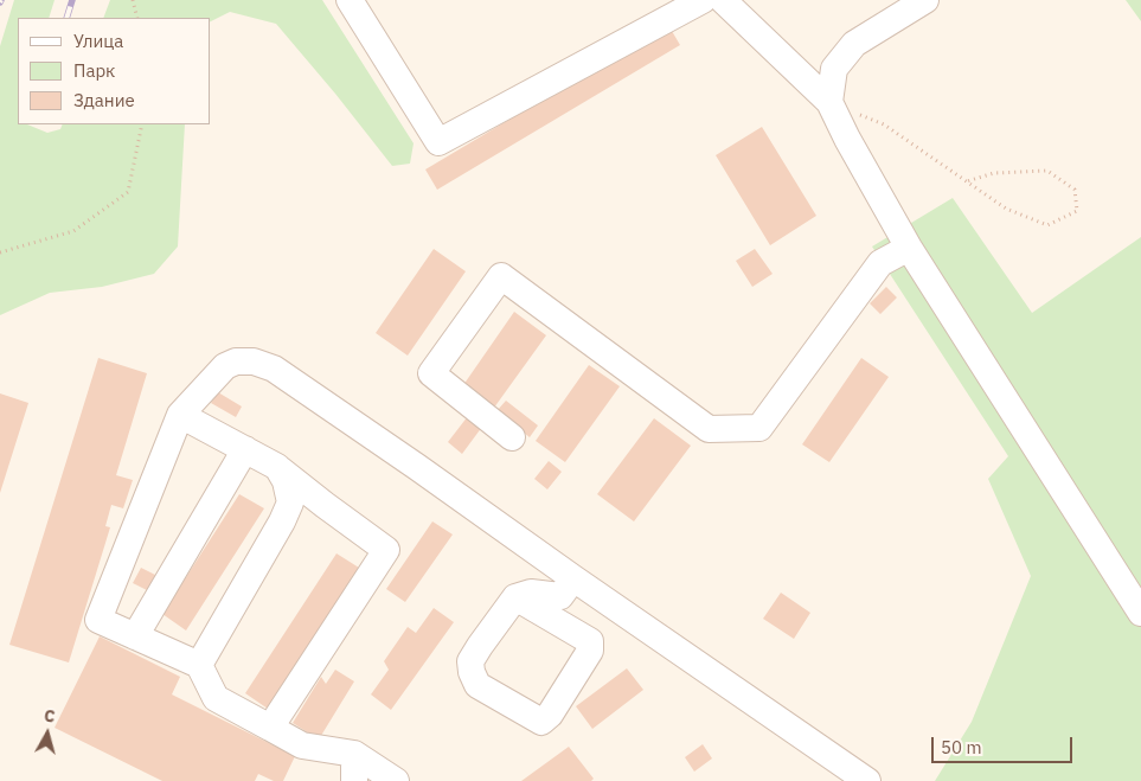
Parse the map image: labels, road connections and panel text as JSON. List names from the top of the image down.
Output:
{
  "legend": ["Улица", "Парк", "Здание"],
  "scale_bar": "50 m",
  "north": "top"
}
